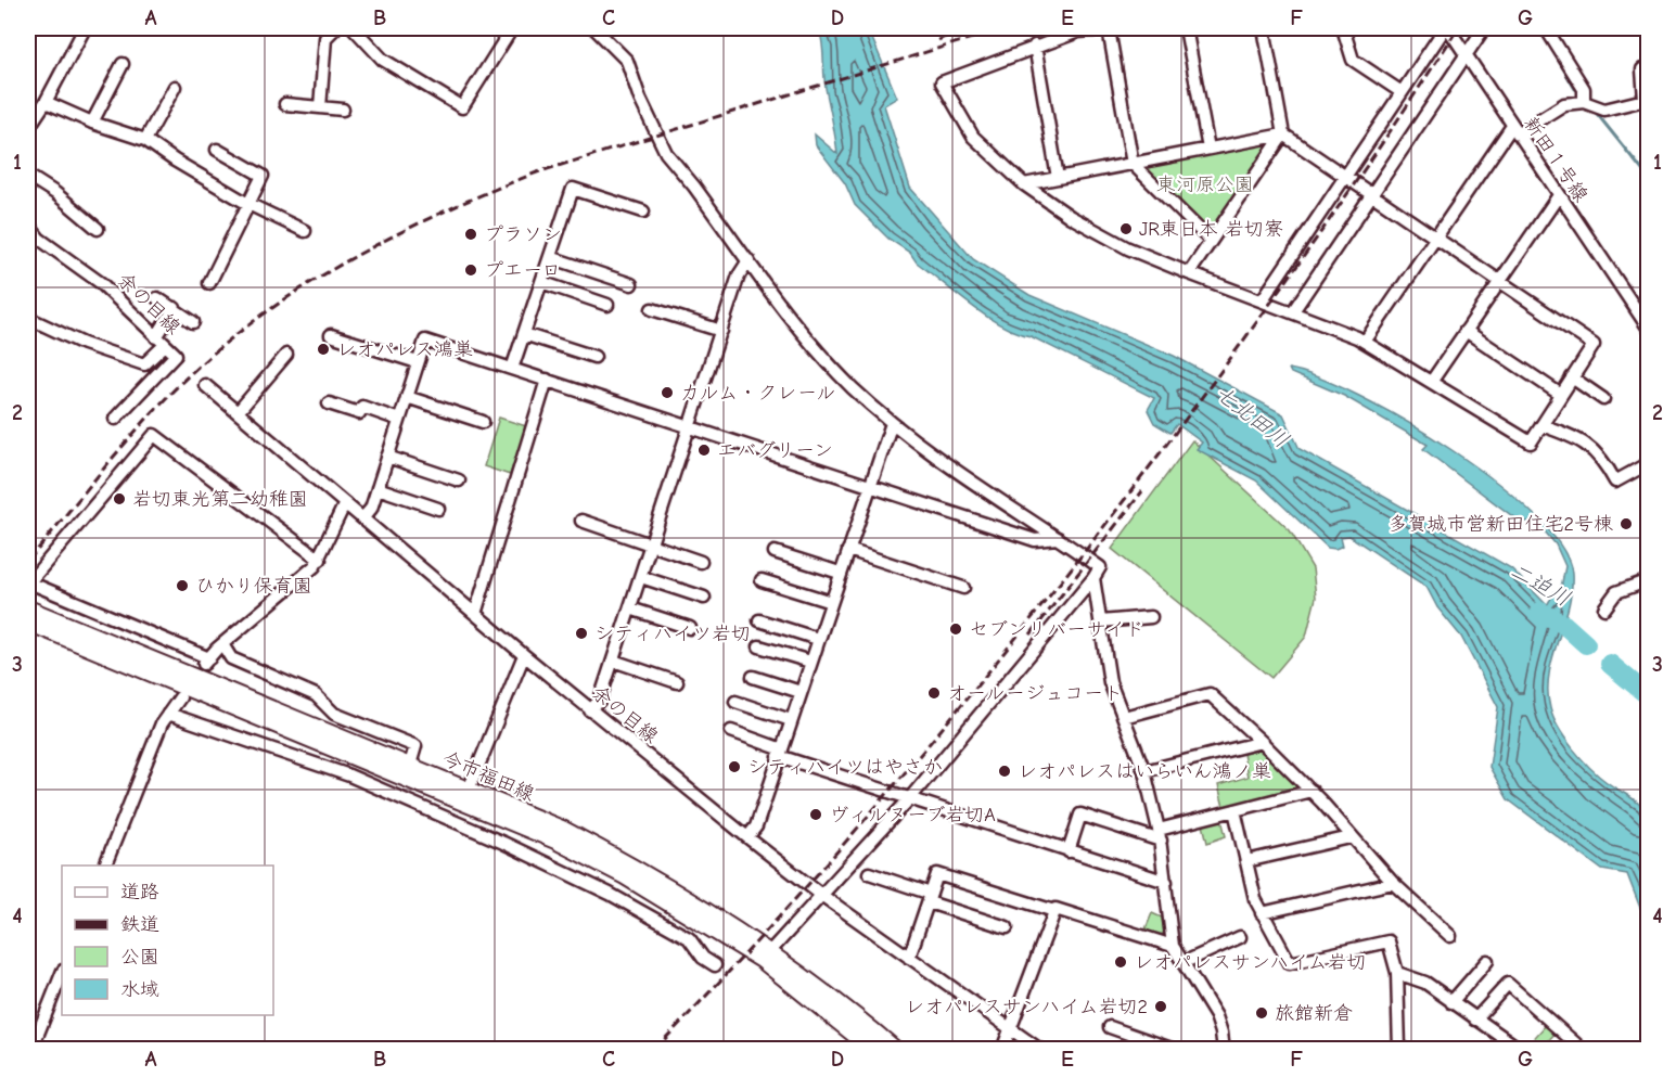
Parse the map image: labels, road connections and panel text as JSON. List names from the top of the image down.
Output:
{
  "streets": {
    "main road": ["今市福田線"],
    "street": ["新田１号線", "余の目線"]
  },
  "water": ["七北田川", "二迫川"],
  "parks": ["東河原公園"],
  "places": [
    "JR東日本 岩切寮",
    "プラソン",
    "プエーロ",
    "レオパレス鴻巣",
    "カルム・クレール",
    "エバグリーン",
    "岩切東光第二幼稚園",
    "多賀城市営新田住宅2号棟",
    "ひかり保育園",
    "セブンリバーサイド",
    "シティハイツ岩切",
    "オールージュコート",
    "シティハイツはやさか",
    "レオパレスはいらいん鴻ノ巣",
    "ヴィルヌーブ岩切A",
    "レオパレスサンハイム岩切",
    "レオパレスサンハイム岩切2",
    "旅館新倉"
  ],
  "legend": [
    "道路",
    "鉄道",
    "公園",
    "水域"
  ],
  "grid": {
    "columns": [
      "A",
      "B",
      "C",
      "D",
      "E",
      "F",
      "G"
    ],
    "rows": [
      "1",
      "2",
      "3",
      "4"
    ]
  }
}
